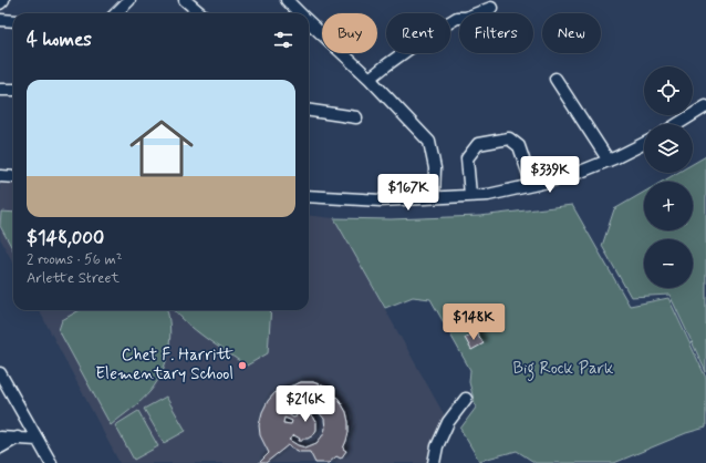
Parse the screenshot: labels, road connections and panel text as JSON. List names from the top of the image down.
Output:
{
  "parks": ["Big Rock Park"],
  "places": ["Chet F. Harritt Elementary School"],
  "page": {
    "chip": [
      "Buy",
      "Rent",
      "Filters",
      "New"
    ],
    "heading": "4 homes",
    "map_buttons": ["+", "−"],
    "list": [
      {
        "name": "$148,000",
        "note": "2 rooms · 56 m² · Arlette Street"
      }
    ],
    "price": [
      "$339K",
      "$167K",
      "$148K",
      "$216K"
    ]
  }
}
